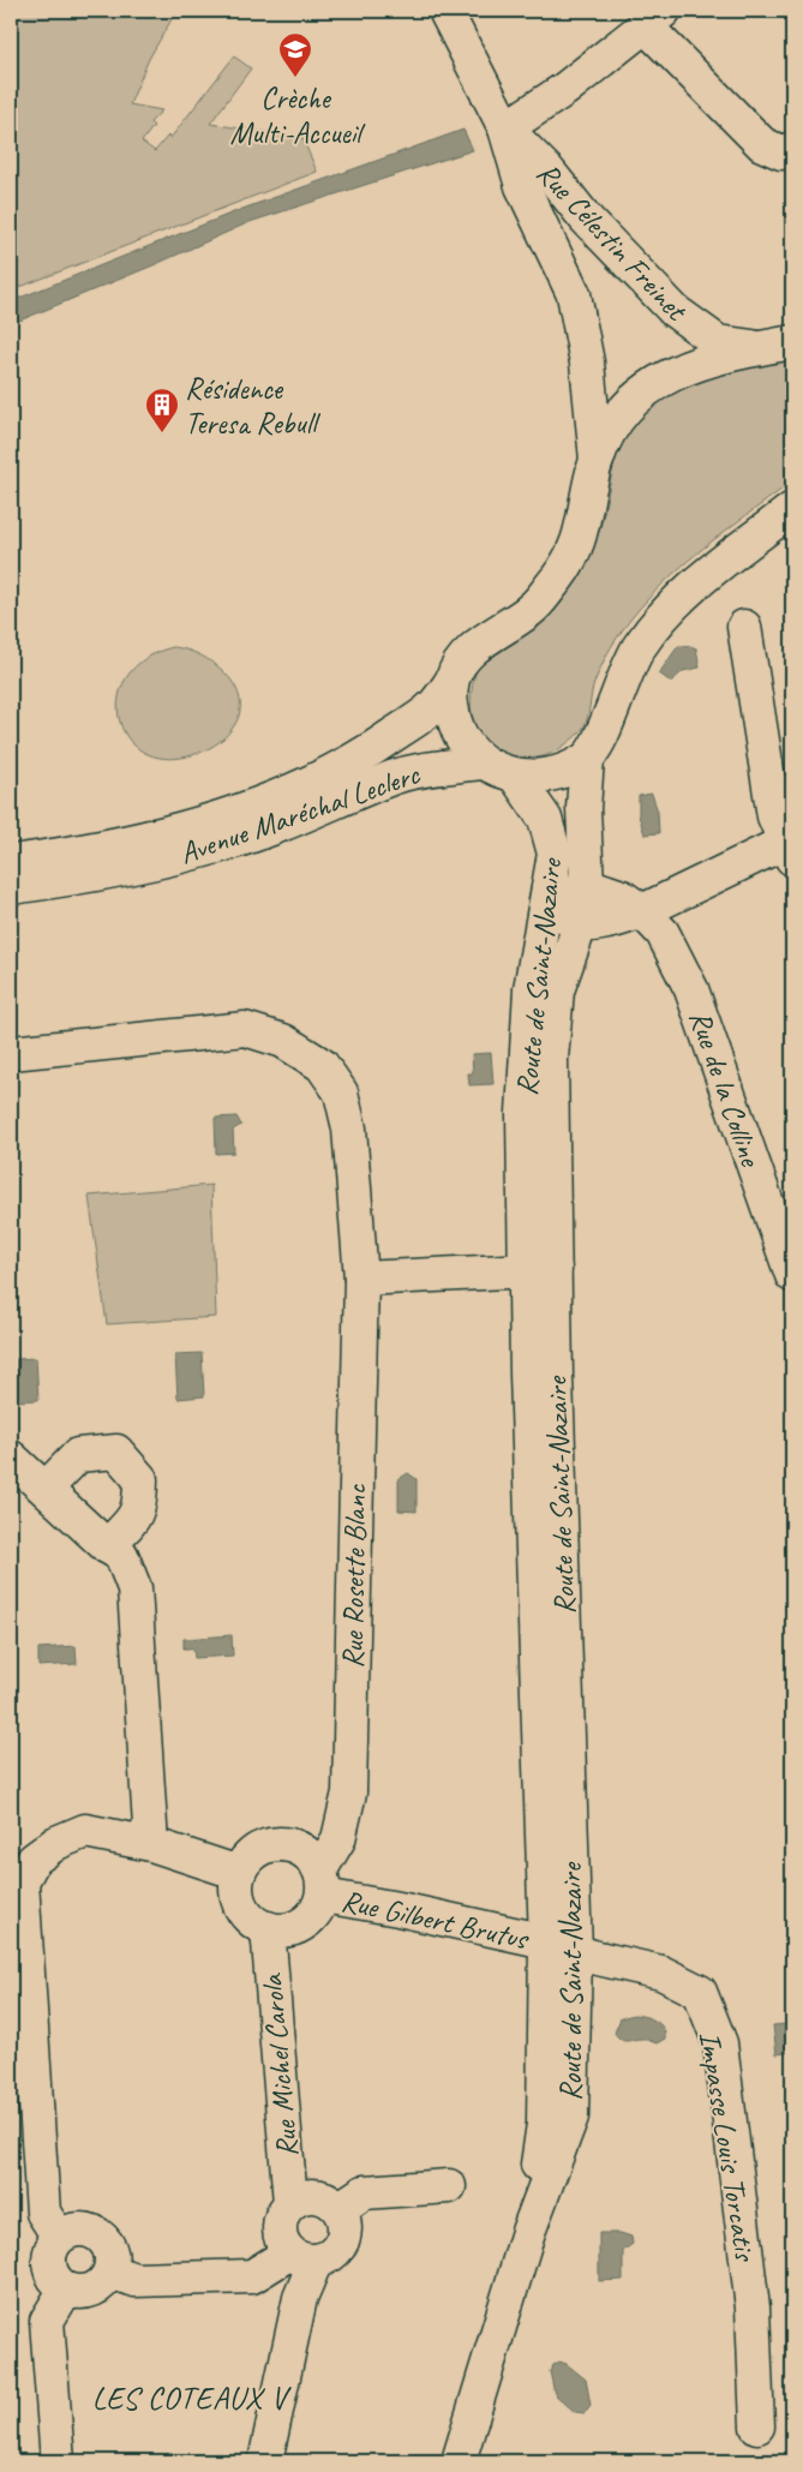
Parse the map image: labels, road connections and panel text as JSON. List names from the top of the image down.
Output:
{
  "streets": {
    "street": [
      "Rue Célestin Freinet",
      "Avenue Maréchal Leclerc",
      "Route de Saint-Nazaire",
      "Rue de la Colline",
      "Rue Rosette Blanc",
      "Rue Gilbert Brutus",
      "Rue Michel Carola",
      "Impasse Louis Torcatis"
    ]
  },
  "crossings": [
    ["Rue Célestin Freinet", "Avenue Maréchal Leclerc"],
    ["Route de Saint-Nazaire", "Rue de la Colline"],
    ["Route de Saint-Nazaire", "Rue Gilbert Brutus"],
    ["Route de Saint-Nazaire", "Impasse Louis Torcatis"],
    ["Rue Rosette Blanc", "Rue Gilbert Brutus"],
    ["Rue Rosette Blanc", "Rue Michel Carola"],
    ["Rue Gilbert Brutus", "Rue Michel Carola"],
    ["Rue Gilbert Brutus", "Impasse Louis Torcatis"]
  ],
  "districts": ["LES COTEAUX V"],
  "places": {
    "school or university": ["Crèche Multi-Accueil"],
    "building": ["Résidence Teresa Rebull"]
  }
}
